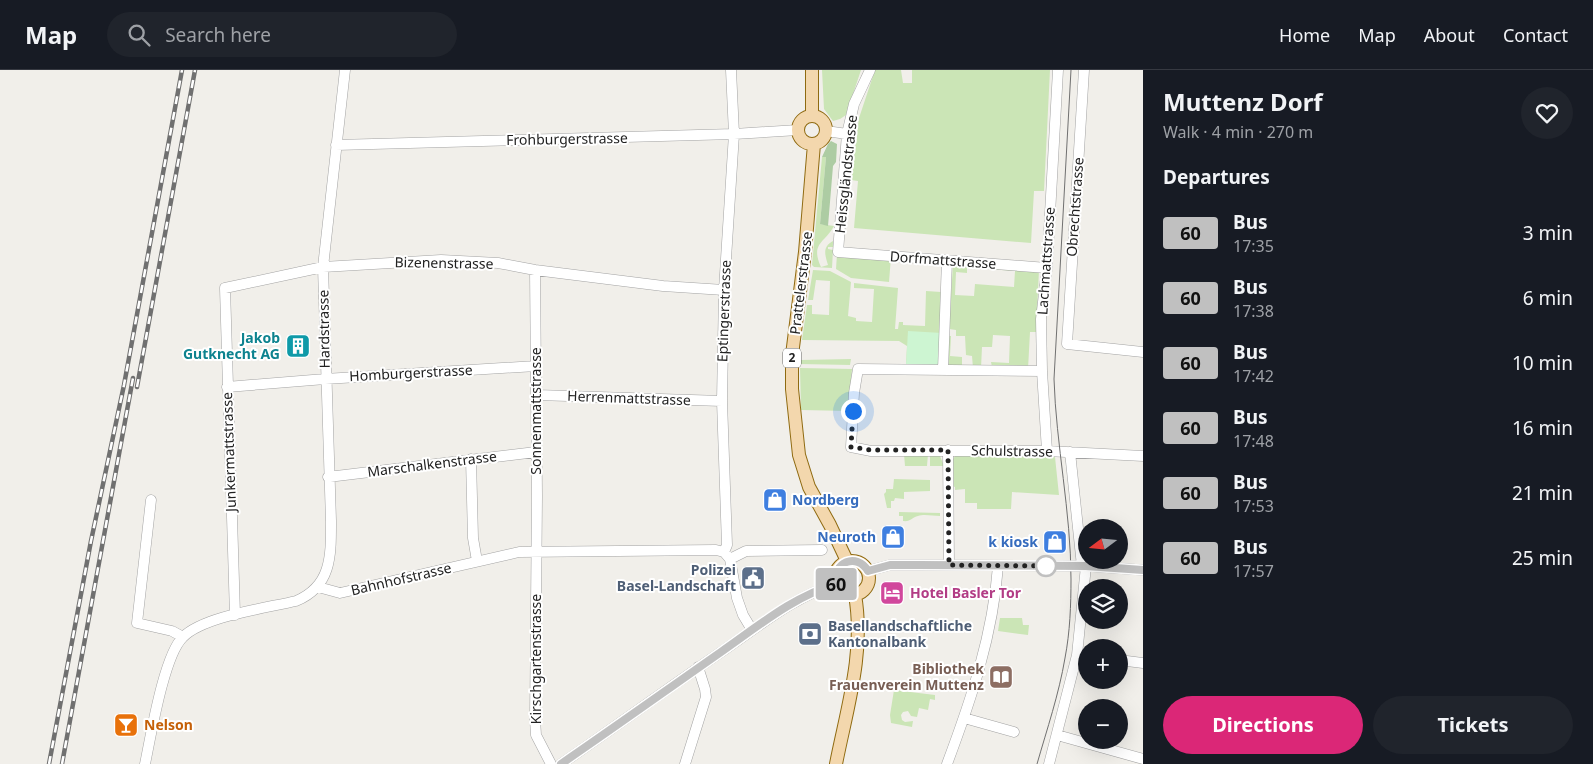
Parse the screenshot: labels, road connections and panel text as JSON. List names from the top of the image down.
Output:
{
  "streets": {
    "main road": ["Prattelerstrasse", "2"],
    "street": [
      "Frohburgerstrasse",
      "Heissgländstrasse",
      "Obrechtstrasse",
      "Dorfmattstrasse",
      "Lachmattstrasse",
      "Bizenenstrasse",
      "Eptingerstrasse",
      "Hardstrasse",
      "Homburgerstrasse",
      "Herrenmattstrasse",
      "Sonnenmattstrasse",
      "Schulstrasse",
      "Junkermattstrasse",
      "Marschalkenstrasse",
      "Bahnhofstrasse",
      "Kirschgartenstrasse"
    ]
  },
  "crossings": [
    ["Frohburgerstrasse", "Prattelerstrasse"],
    ["Frohburgerstrasse", "Eptingerstrasse"],
    ["Frohburgerstrasse", "Hardstrasse"],
    ["Heissgländstrasse", "Dorfmattstrasse"],
    ["Dorfmattstrasse", "Lachmattstrasse"],
    ["Lachmattstrasse", "Schulstrasse"],
    ["Bizenenstrasse", "Eptingerstrasse"],
    ["Bizenenstrasse", "Hardstrasse"],
    ["Bizenenstrasse", "Sonnenmattstrasse"],
    ["Bizenenstrasse", "Junkermattstrasse"],
    ["Eptingerstrasse", "Herrenmattstrasse"],
    ["Eptingerstrasse", "Bahnhofstrasse"],
    ["Hardstrasse", "Homburgerstrasse"],
    ["Hardstrasse", "Marschalkenstrasse"],
    ["Hardstrasse", "Bahnhofstrasse"],
    ["Homburgerstrasse", "Sonnenmattstrasse"],
    ["Homburgerstrasse", "Junkermattstrasse"],
    ["Herrenmattstrasse", "Sonnenmattstrasse"],
    ["Sonnenmattstrasse", "Marschalkenstrasse"],
    ["Sonnenmattstrasse", "Bahnhofstrasse"],
    ["Sonnenmattstrasse", "Kirschgartenstrasse"],
    ["Bahnhofstrasse", "Kirschgartenstrasse"]
  ],
  "places": {
    "building": ["Jakob Gutknecht AG"],
    "shop": ["Nordberg", "Neuroth", "k kiosk"],
    "public building": ["Polizei Basel-Landschaft"],
    "hotel": ["Hotel Basler Tor"],
    "bank": ["Basellandschaftliche Kantonalbank"],
    "library": ["Bibliothek Frauenverein Muttenz"],
    "bar": ["Nelson"]
  },
  "lines": ["bus line 60"],
  "north": "left",
  "page": {
    "header": "Map",
    "search": "Search here",
    "nav": [
      "Home",
      "Map",
      "About",
      "Contact"
    ],
    "on_map": "60",
    "heading": [
      ["Muttenz Dorf", "Walk · 4 min · 270 m"],
      "Departures"
    ],
    "list": [
      {
        "mark": "60",
        "name": "Bus",
        "note": "17:35",
        "value": "3 min"
      },
      {
        "mark": "60",
        "name": "Bus",
        "note": "17:38",
        "value": "6 min"
      },
      {
        "mark": "60",
        "name": "Bus",
        "note": "17:42",
        "value": "10 min"
      },
      {
        "mark": "60",
        "name": "Bus",
        "note": "17:48",
        "value": "16 min"
      },
      {
        "mark": "60",
        "name": "Bus",
        "note": "17:53",
        "value": "21 min"
      },
      {
        "mark": "60",
        "name": "Bus",
        "note": "17:57",
        "value": "25 min"
      }
    ],
    "map_buttons": ["+", "−"],
    "buttons": ["Directions", "Tickets"]
  }
}
